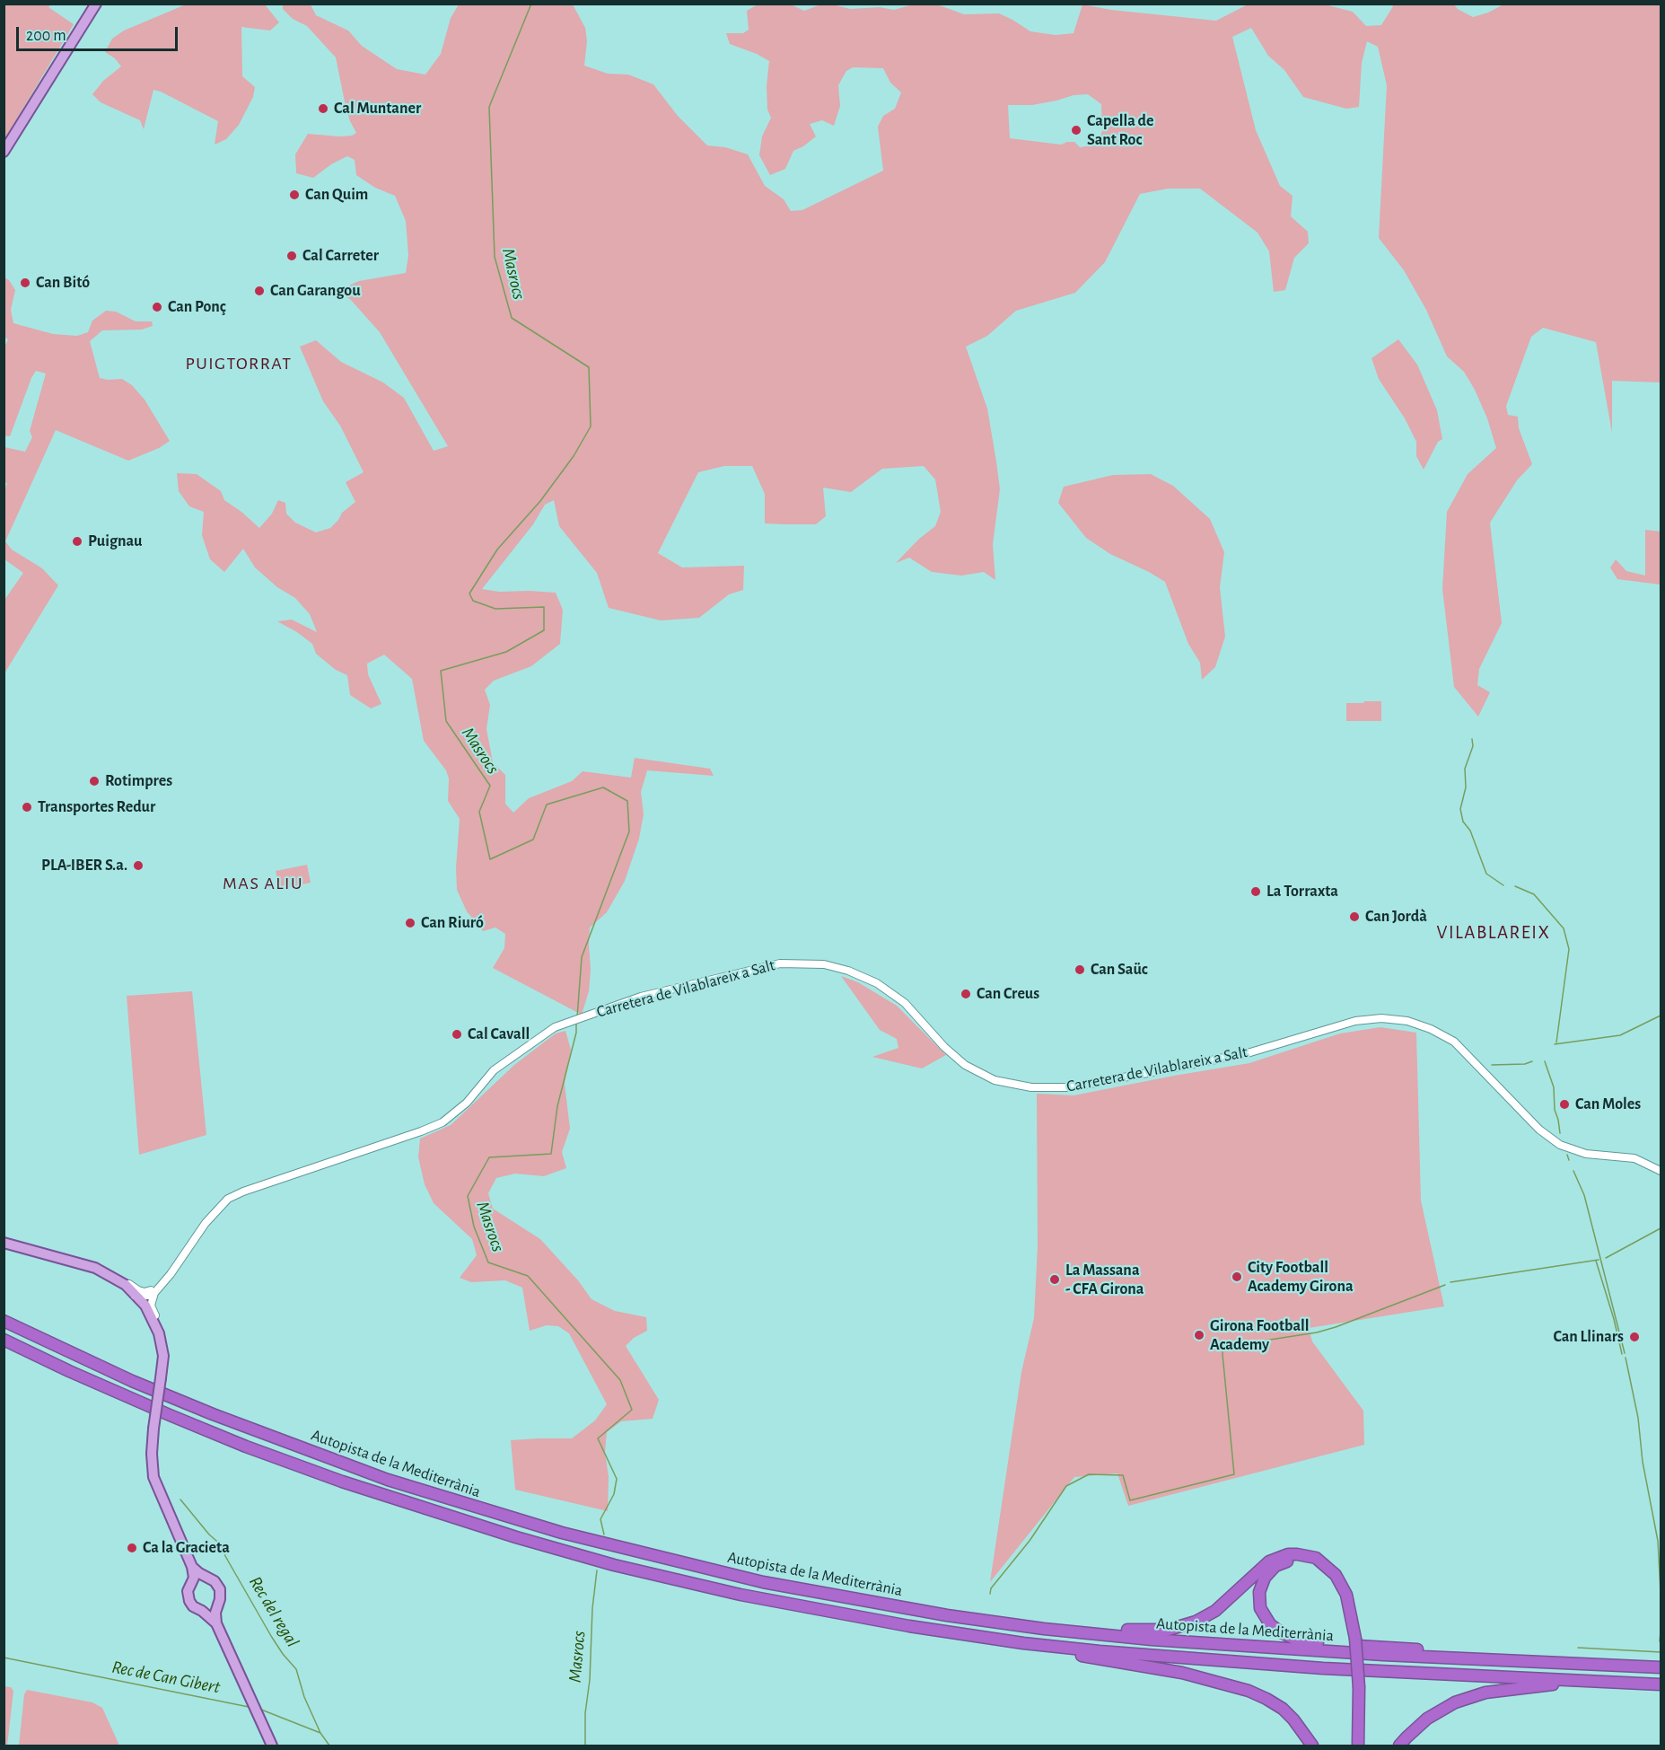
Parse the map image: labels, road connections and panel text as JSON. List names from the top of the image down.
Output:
{
  "streets": {
    "highway": ["Autopista de la Mediterrània"],
    "street": ["Carretera de Vilablareix a Salt"]
  },
  "districts": ["PUIGTORRAT", "MAS ALIU", "VILABLAREIX"],
  "water": ["Masrocs", "Rec del regal", "Rec de Can Gibert"],
  "places": [
    "Cal Muntaner",
    "Capella de Sant Roc",
    "Can Quim",
    "Cal Carreter",
    "Can Bitó",
    "Can Garangou",
    "Can Ponç",
    "Puignau",
    "Rotimpres",
    "Transportes Redur",
    "PLA-IBER S.a.",
    "La Torraxta",
    "Can Jordà",
    "Can Riuró",
    "Can Saüc",
    "Can Creus",
    "Cal Cavall",
    "Can Moles",
    "City Football Academy Girona",
    "La Massana - CFA Girona",
    "Girona Football Academy",
    "Can Llinars",
    "Ca la Gracieta"
  ],
  "scale_bar": "200 m"
}
